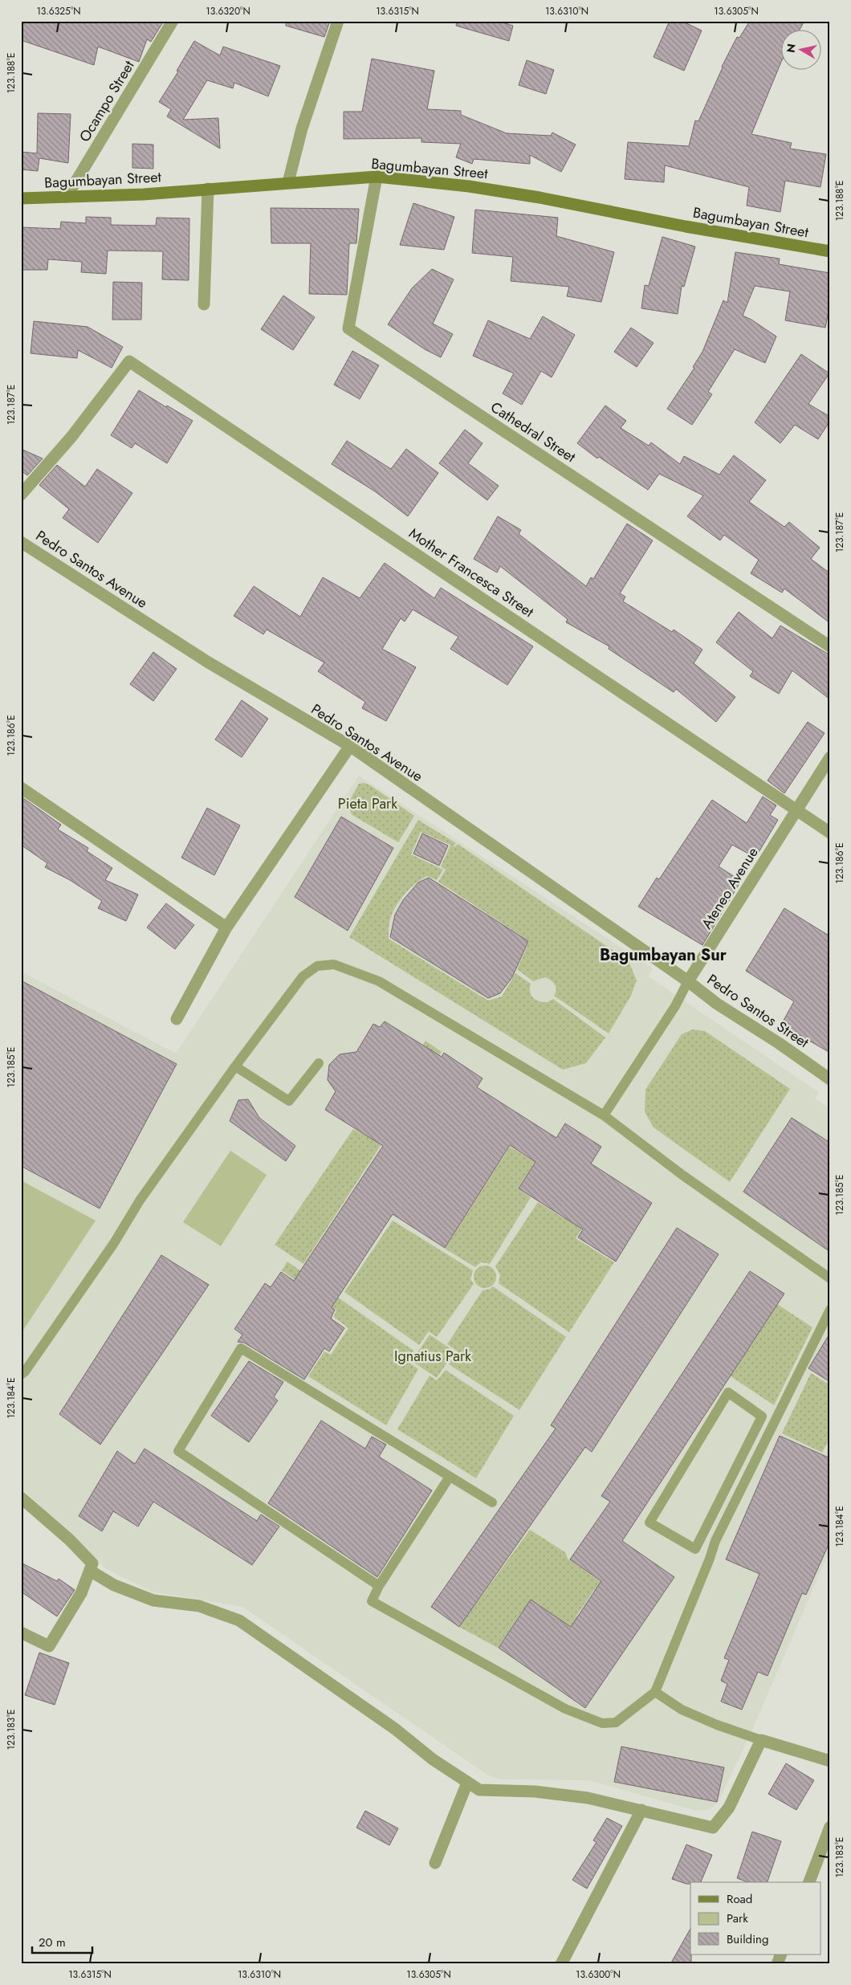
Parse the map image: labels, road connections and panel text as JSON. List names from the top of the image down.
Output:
{
  "streets": {
    "main road": ["Bagumbayan Street"],
    "street": [
      "Ocampo Street",
      "Cathedral Street",
      "Pedro Santos Avenue",
      "Mother Francesca Street",
      "Ateneo Avenue",
      "Pedro Santos Street"
    ]
  },
  "crossings": [
    ["Ocampo Street", "Bagumbayan Street"],
    ["Bagumbayan Street", "Cathedral Street"],
    ["Pedro Santos Avenue", "Ateneo Avenue"],
    ["Pedro Santos Avenue", "Pedro Santos Street"],
    ["Mother Francesca Street", "Ateneo Avenue"],
    ["Ateneo Avenue", "Pedro Santos Street"]
  ],
  "districts": ["Bagumbayan Sur"],
  "parks": ["Pieta Park", "Ignatius Park"],
  "legend": ["Road", "Park", "Building"],
  "scale_bar": "20 m",
  "north": "left",
  "coordinates": [
    "13.6325°N",
    "13.6320°N",
    "13.6315°N",
    "13.6310°N",
    "13.6305°N",
    "123.188°E",
    "123.187°E",
    "123.186°E",
    "123.185°E",
    "123.184°E",
    "123.183°E",
    "13.6300°N"
  ]
}
